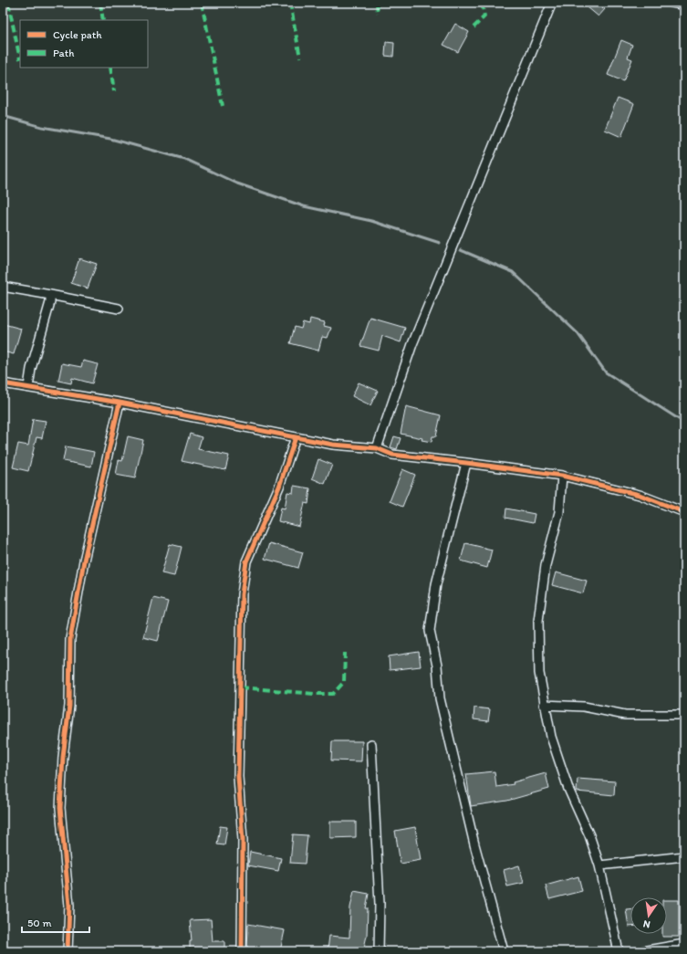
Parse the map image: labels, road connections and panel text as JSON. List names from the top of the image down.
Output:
{
  "legend": ["Cycle path", "Path"],
  "scale_bar": "50 m",
  "north": "bottom"
}
